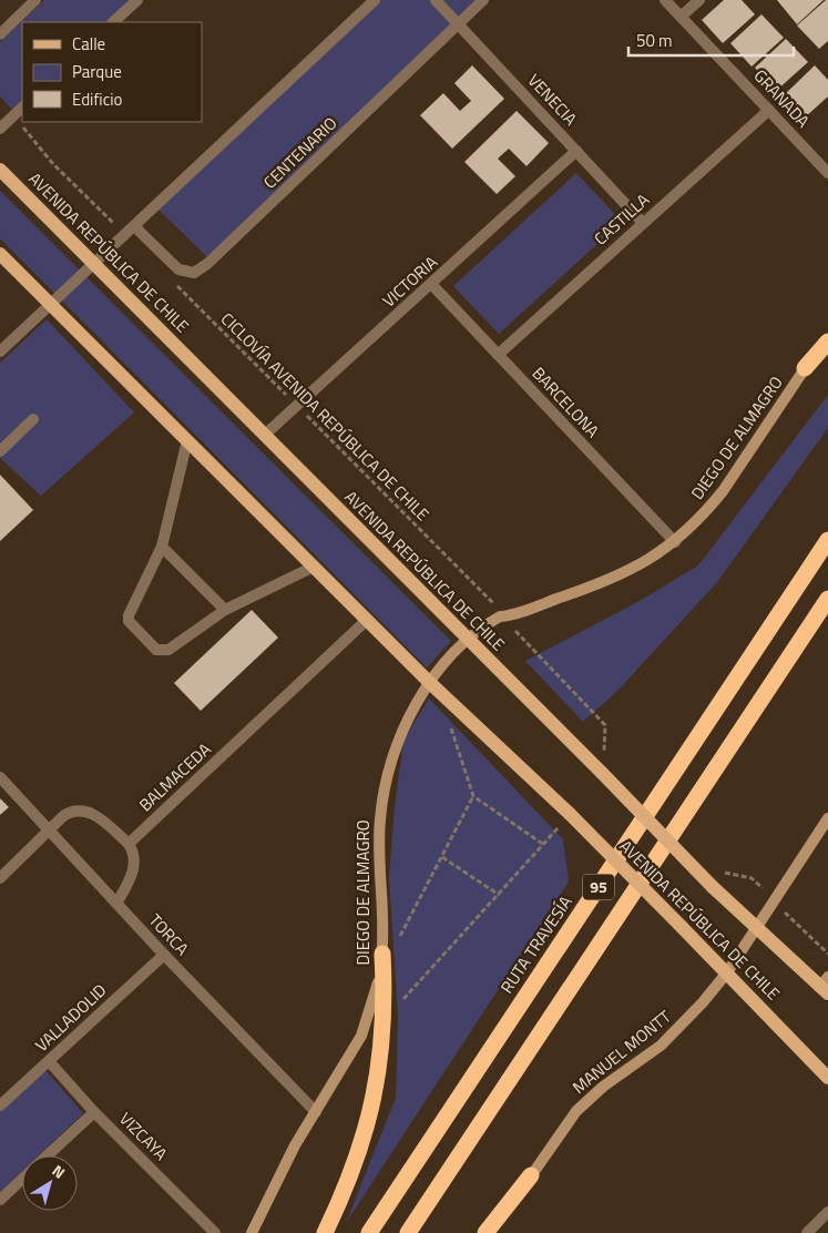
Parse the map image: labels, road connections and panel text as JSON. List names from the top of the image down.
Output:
{
  "streets": {
    "highway": ["95", "RUTA TRAVESÍA"],
    "main road": ["AVENIDA REPÚBLICA DE CHILE", "DIEGO DE ALMAGRO", "MANUEL MONTT"],
    "street": [
      "GRANADA",
      "VENECIA",
      "CENTENARIO",
      "CASTILLA",
      "VICTORIA",
      "BARCELONA",
      "BALMACEDA",
      "TORCA",
      "VALLADOLID",
      "VIZCAYA"
    ],
    "path": ["CICLOVÍA AVENIDA REPÚBLICA DE CHILE"]
  },
  "crossings": [
    ["GRANADA", "CASTILLA"],
    ["VENECIA", "CENTENARIO"],
    ["VENECIA", "CASTILLA"],
    ["VENECIA", "VICTORIA"],
    ["CASTILLA", "BARCELONA"],
    ["AVENIDA REPÚBLICA DE CHILE", "VICTORIA"],
    ["AVENIDA REPÚBLICA DE CHILE", "CICLOVÍA AVENIDA REPÚBLICA DE CHILE"],
    ["AVENIDA REPÚBLICA DE CHILE", "DIEGO DE ALMAGRO"],
    ["AVENIDA REPÚBLICA DE CHILE", "BALMACEDA"],
    ["AVENIDA REPÚBLICA DE CHILE", "MANUEL MONTT"],
    ["VICTORIA", "BARCELONA"],
    ["VICTORIA", "CICLOVÍA AVENIDA REPÚBLICA DE CHILE"],
    ["BARCELONA", "DIEGO DE ALMAGRO"],
    ["CICLOVÍA AVENIDA REPÚBLICA DE CHILE", "DIEGO DE ALMAGRO"],
    ["DIEGO DE ALMAGRO", "TORCA"],
    ["TORCA", "VALLADOLID"],
    ["VALLADOLID", "VIZCAYA"]
  ],
  "legend": ["Calle", "Parque", "Edificio"],
  "scale_bar": "50 m",
  "north": "top right"
}
